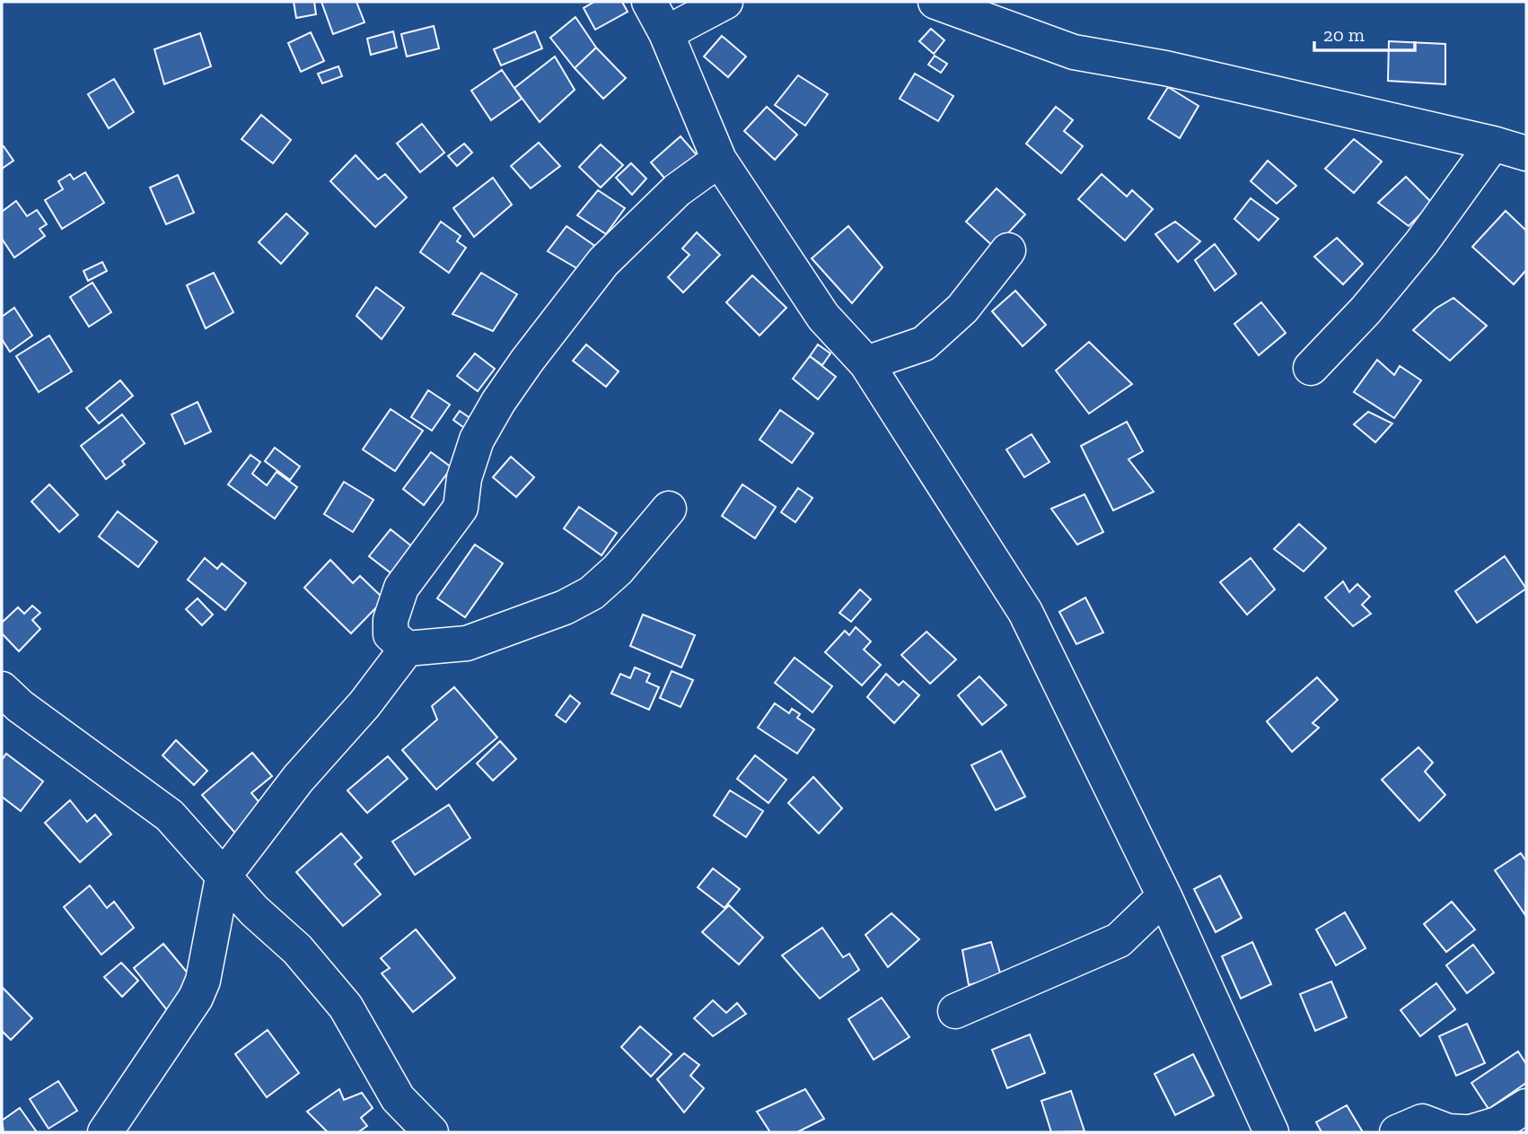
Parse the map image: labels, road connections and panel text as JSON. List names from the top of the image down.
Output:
{
  "scale_bar": "20 m"
}
